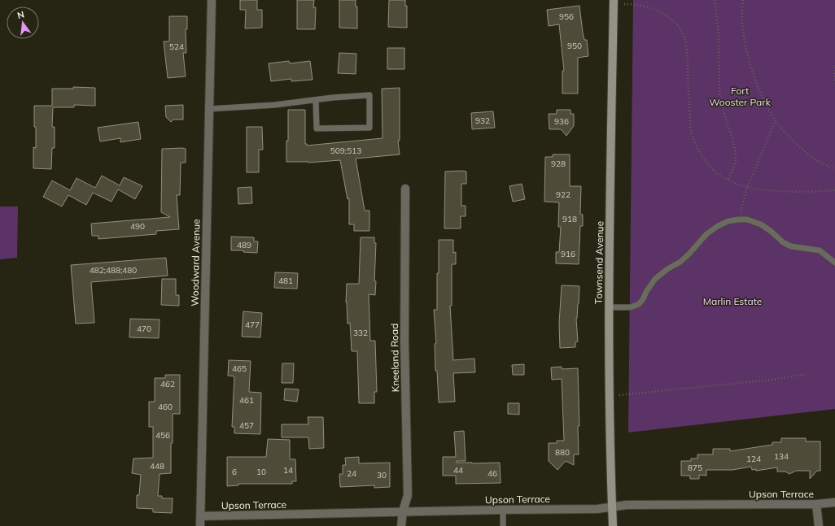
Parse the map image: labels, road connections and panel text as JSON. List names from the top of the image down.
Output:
{
  "streets": {
    "main road": ["Townsend Avenue"],
    "street": ["Woodward Avenue", "Kneeland Road", "Upson Terrace"]
  },
  "crossings": [
    ["Woodward Avenue", "Upson Terrace"],
    ["Townsend Avenue", "Upson Terrace"],
    ["Kneeland Road", "Upson Terrace"]
  ],
  "parks": ["Fort Wooster Park", "Marlin Estate"],
  "house_numbers": [
    "956",
    "950",
    "524",
    "932",
    "936",
    "509;513",
    "928",
    "922",
    "918",
    "490",
    "489",
    "916",
    "482;488;480",
    "481",
    "477",
    "470",
    "332",
    "465",
    "462",
    "461",
    "460",
    "457",
    "456",
    "880",
    "134",
    "124",
    "448",
    "875",
    "14",
    "44",
    "6",
    "10",
    "24",
    "46",
    "30"
  ],
  "north": "top"
}
